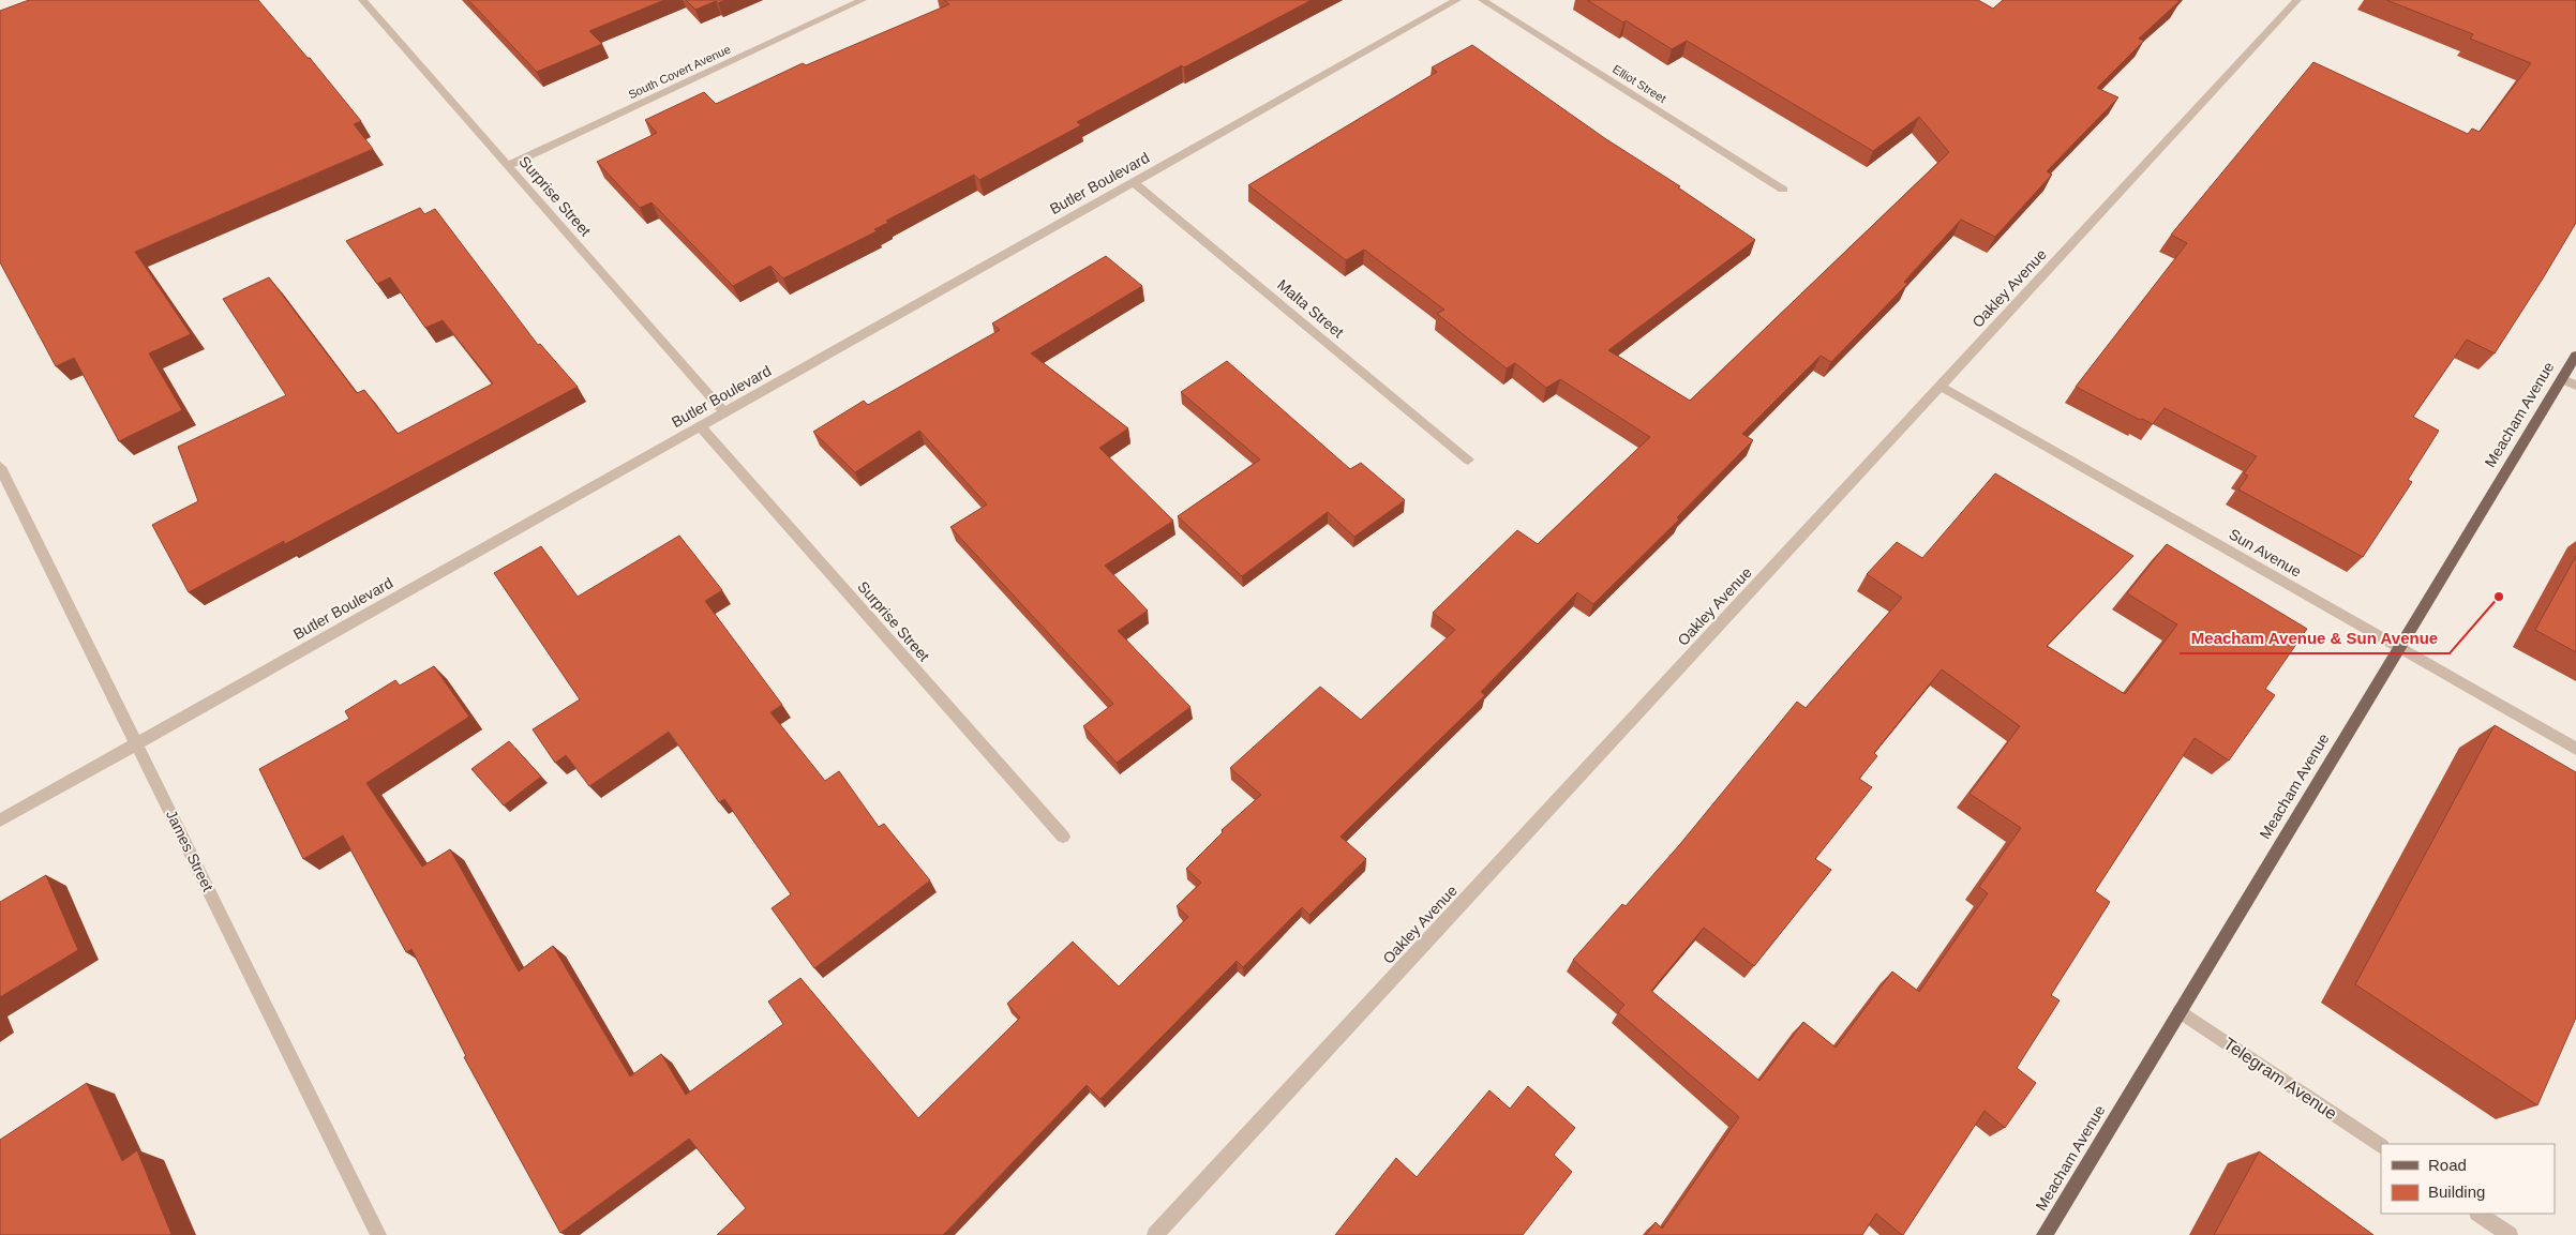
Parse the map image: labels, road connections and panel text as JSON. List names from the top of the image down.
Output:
{
  "streets": {
    "main road": ["Meacham Avenue"],
    "street": [
      "South Covert Avenue",
      "Elliot Street",
      "Butler Boulevard",
      "Surprise Street",
      "Oakley Avenue",
      "Malta Street",
      "Sun Avenue",
      "James Street",
      "Telegram Avenue"
    ]
  },
  "crossings": [
    ["South Covert Avenue", "Surprise Street"],
    ["Butler Boulevard", "Surprise Street"],
    ["Butler Boulevard", "Malta Street"],
    ["Butler Boulevard", "James Street"],
    ["Oakley Avenue", "Sun Avenue"],
    ["Meacham Avenue", "Sun Avenue"],
    ["Meacham Avenue", "Telegram Avenue"]
  ],
  "places": ["Meacham Avenue & Sun Avenue"],
  "legend": ["Road", "Building"]
}
